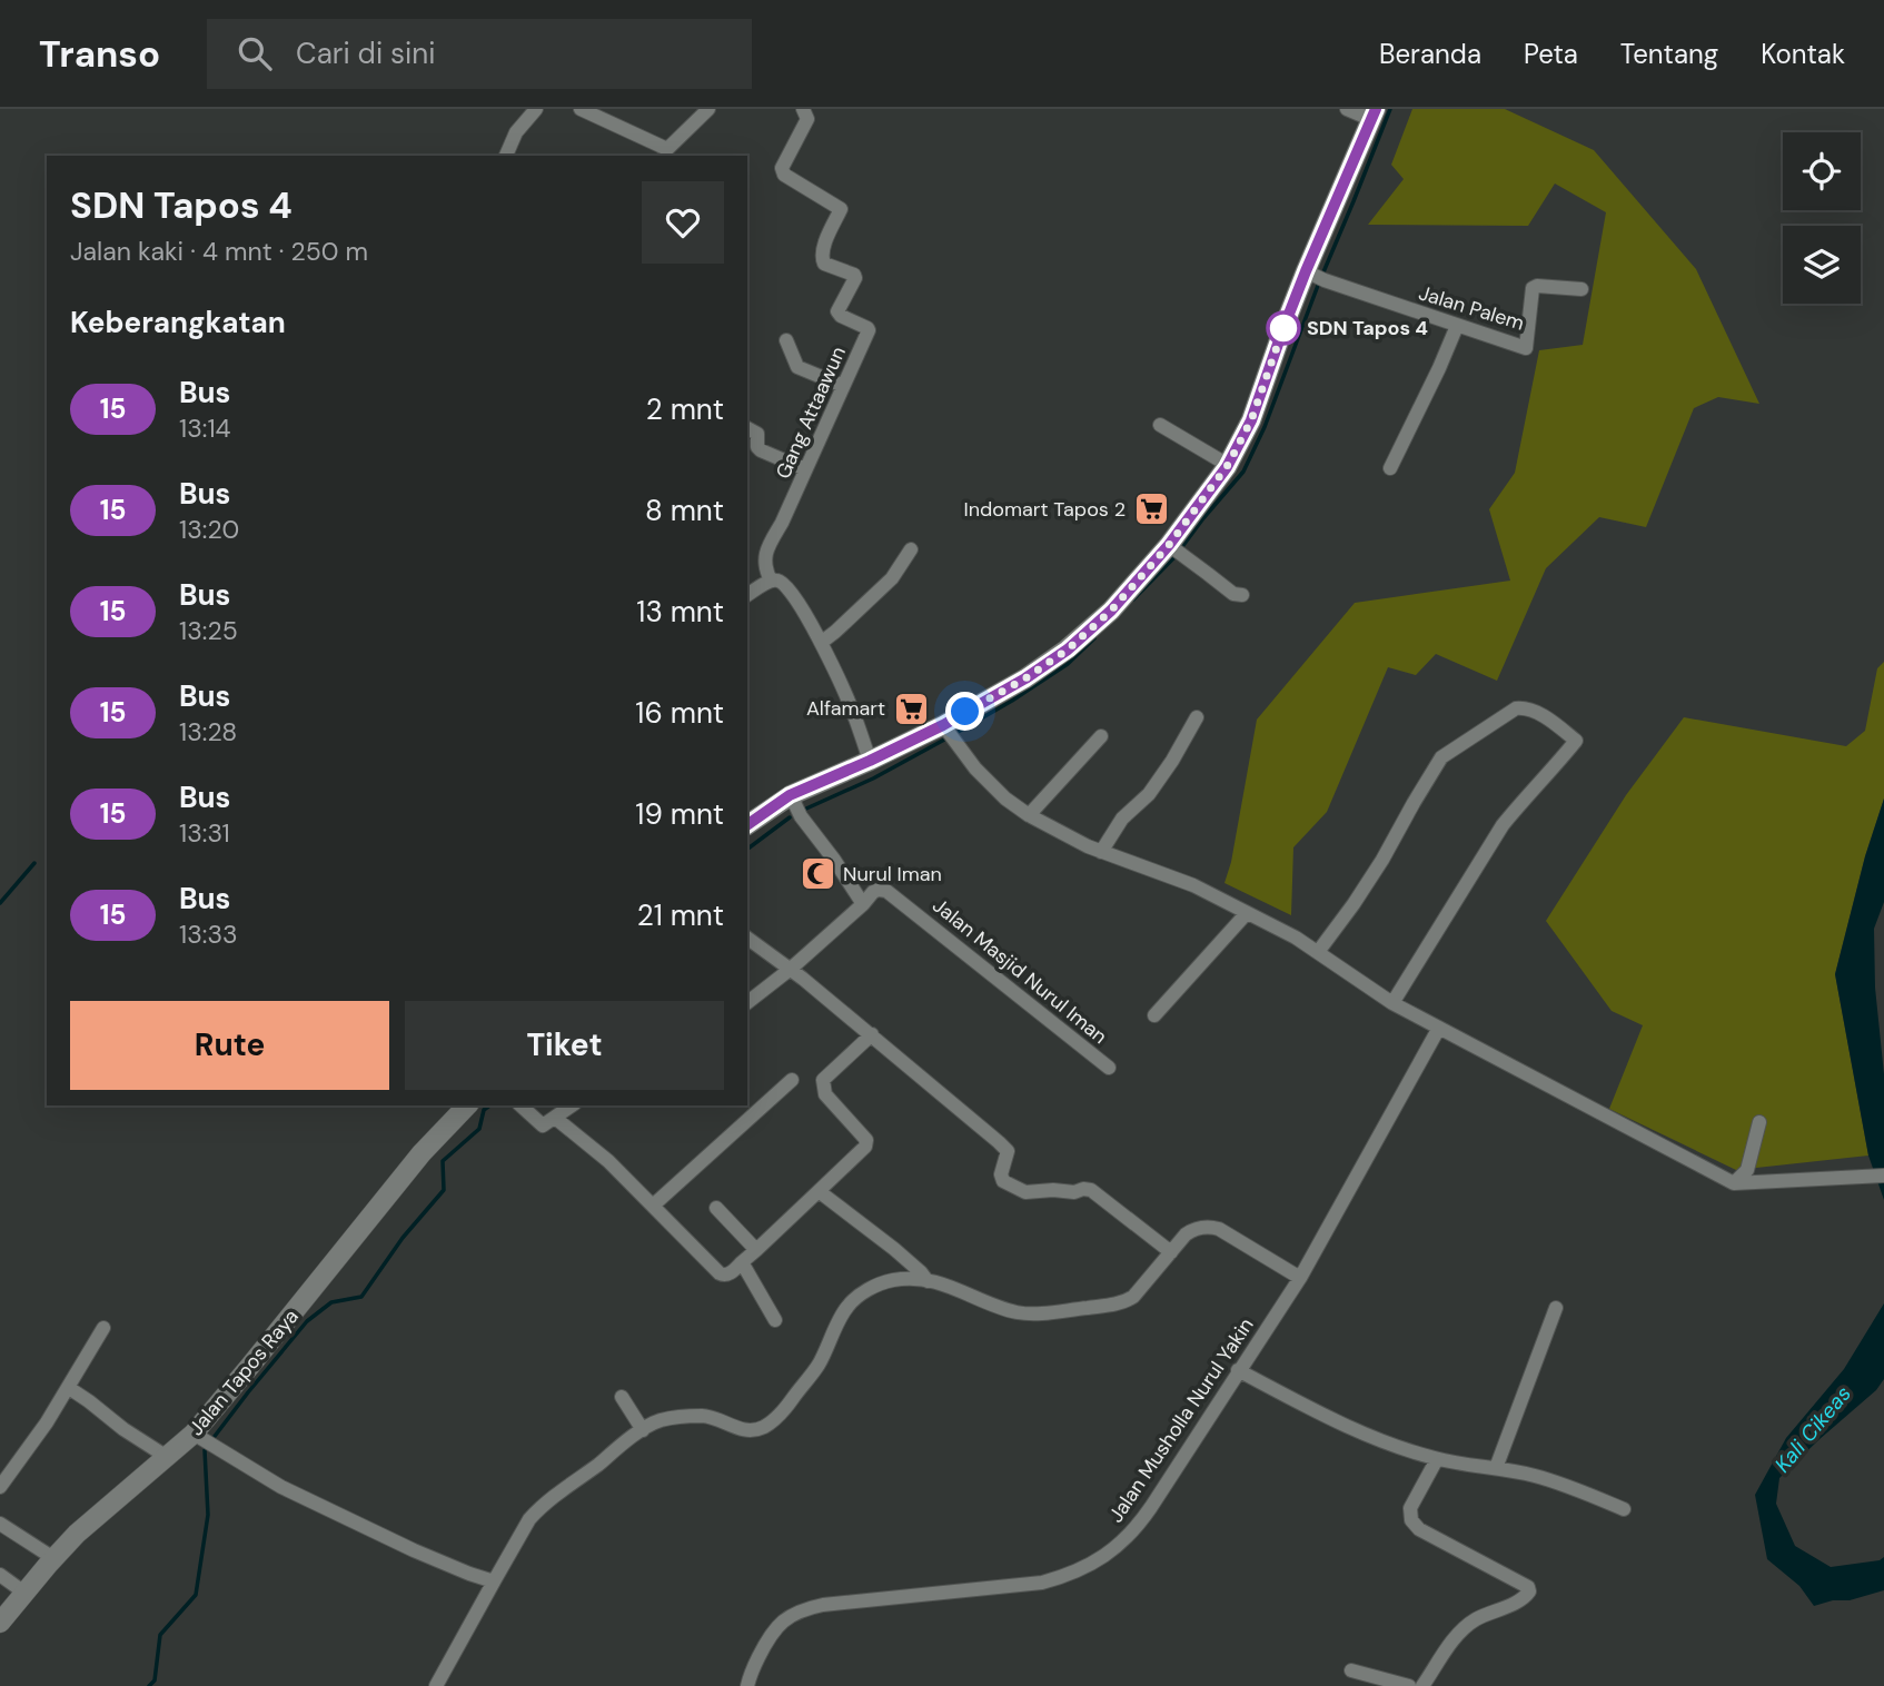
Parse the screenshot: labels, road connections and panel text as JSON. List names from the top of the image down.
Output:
{
  "streets": {
    "main road": ["Jalan Tapos Raya"],
    "street": [
      "Jalan Palem",
      "Gang Attaawun",
      "Jalan Masjid Nurul Iman",
      "Jalan Musholla Nurul Yakin"
    ]
  },
  "water": ["Kali Cikeas"],
  "places": {
    "other": ["SDN Tapos 4"],
    "supermarket": ["Indomart Tapos 2", "Alfamart"],
    "mosque": ["Nurul Iman"]
  },
  "lines": ["bus line 15"],
  "page": {
    "header": "Transo",
    "search": "Cari di sini",
    "nav": [
      "Beranda",
      "Peta",
      "Tentang",
      "Kontak"
    ],
    "heading": [
      ["SDN Tapos 4", "Jalan kaki · 4 mnt · 250 m"],
      "Keberangkatan"
    ],
    "list": [
      {
        "mark": "15",
        "name": "Bus",
        "note": "13:14",
        "value": "2 mnt"
      },
      {
        "mark": "15",
        "name": "Bus",
        "note": "13:20",
        "value": "8 mnt"
      },
      {
        "mark": "15",
        "name": "Bus",
        "note": "13:25",
        "value": "13 mnt"
      },
      {
        "mark": "15",
        "name": "Bus",
        "note": "13:28",
        "value": "16 mnt"
      },
      {
        "mark": "15",
        "name": "Bus",
        "note": "13:31",
        "value": "19 mnt"
      },
      {
        "mark": "15",
        "name": "Bus",
        "note": "13:33",
        "value": "21 mnt"
      }
    ],
    "buttons": ["Rute", "Tiket"]
  }
}
